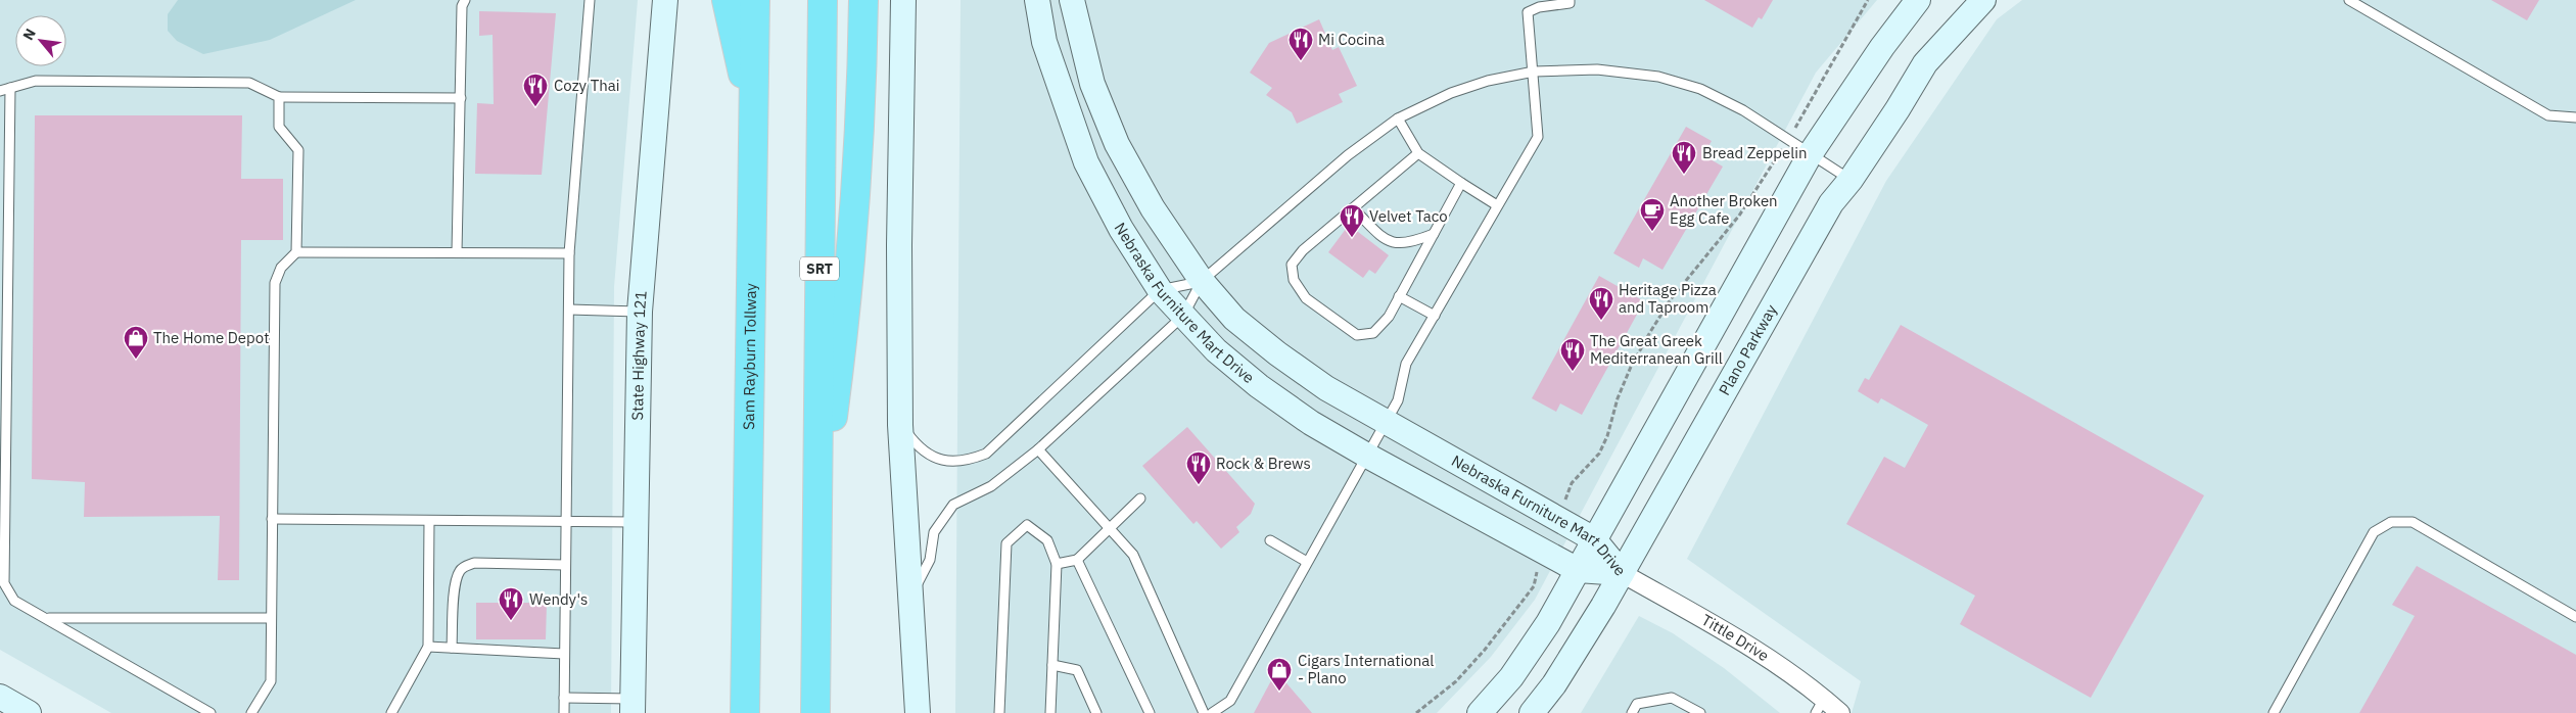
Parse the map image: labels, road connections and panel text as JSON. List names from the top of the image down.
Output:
{
  "streets": {
    "highway": ["SRT", "Sam Rayburn Tollway"],
    "main road": ["Nebraska Furniture Mart Drive", "Plano Parkway", "State Highway 121"],
    "street": ["Tittle Drive"]
  },
  "crossings": [
    ["Nebraska Furniture Mart Drive", "Plano Parkway"],
    ["Nebraska Furniture Mart Drive", "Tittle Drive"],
    ["Plano Parkway", "Tittle Drive"]
  ],
  "places": {
    "restaurant": [
      "Mi Cocina",
      "Cozy Thai",
      "Bread Zeppelin",
      "Velvet Taco",
      "Heritage Pizza and Taproom",
      "The Great Greek Mediterranean Grill",
      "Rock & Brews",
      "Wendy's"
    ],
    "cafe": ["Another Broken Egg Cafe"],
    "shop": ["The Home Depot", "Cigars International - Plano"]
  },
  "north": "top left"
}
